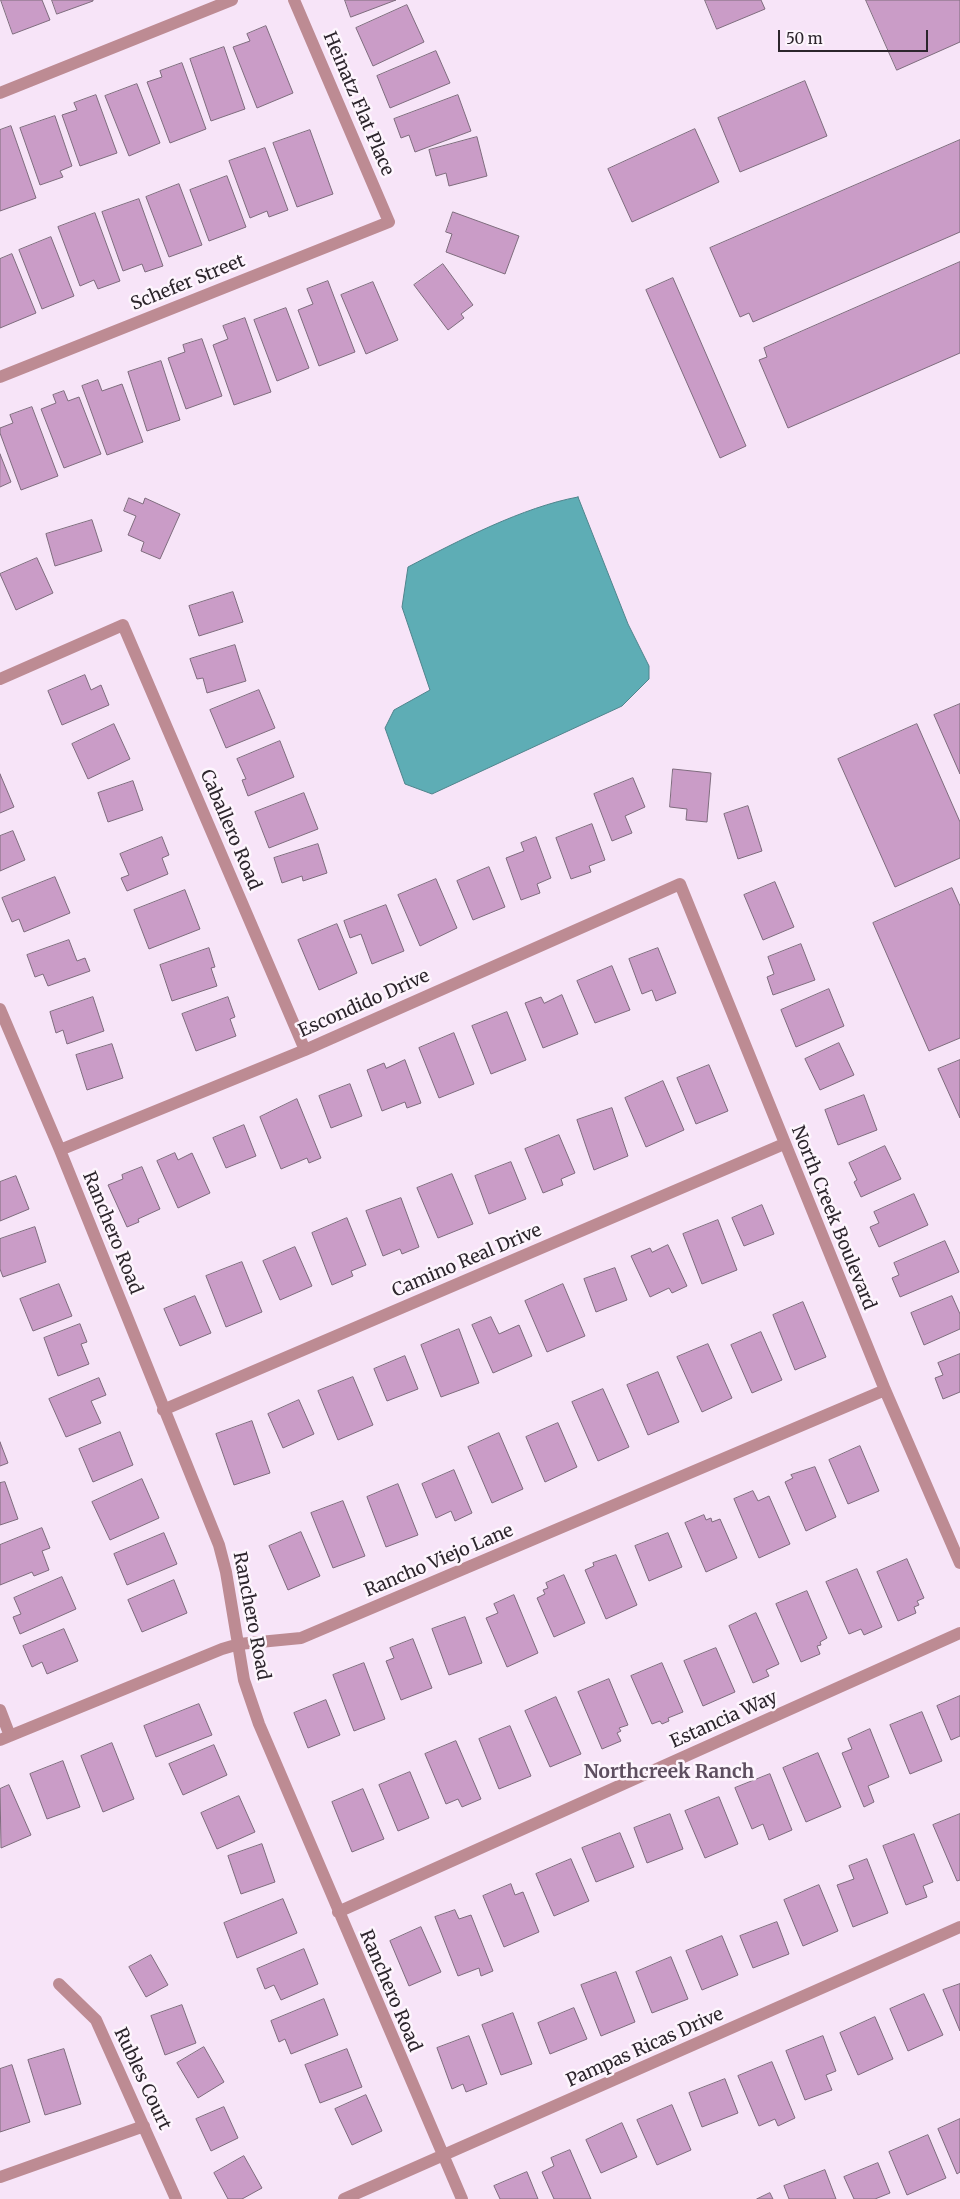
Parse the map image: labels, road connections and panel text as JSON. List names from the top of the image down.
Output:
{
  "streets": {
    "street": [
      "Heinatz Flat Place",
      "Schefer Street",
      "Caballero Road",
      "Escondido Drive",
      "North Creek Boulevard",
      "Ranchero Road",
      "Camino Real Drive",
      "Rancho Viejo Lane",
      "Estancia Way",
      "Pampas Ricas Drive",
      "Rubles Court"
    ]
  },
  "crossings": [
    ["Heinatz Flat Place", "Schefer Street"],
    ["Caballero Road", "Escondido Drive"],
    ["Escondido Drive", "North Creek Boulevard"],
    ["Escondido Drive", "Ranchero Road"],
    ["North Creek Boulevard", "Camino Real Drive"],
    ["North Creek Boulevard", "Rancho Viejo Lane"],
    ["Ranchero Road", "Camino Real Drive"],
    ["Ranchero Road", "Rancho Viejo Lane"],
    ["Ranchero Road", "Estancia Way"],
    ["Ranchero Road", "Pampas Ricas Drive"]
  ],
  "districts": ["Northcreek Ranch"],
  "scale_bar": "50 m"
}
